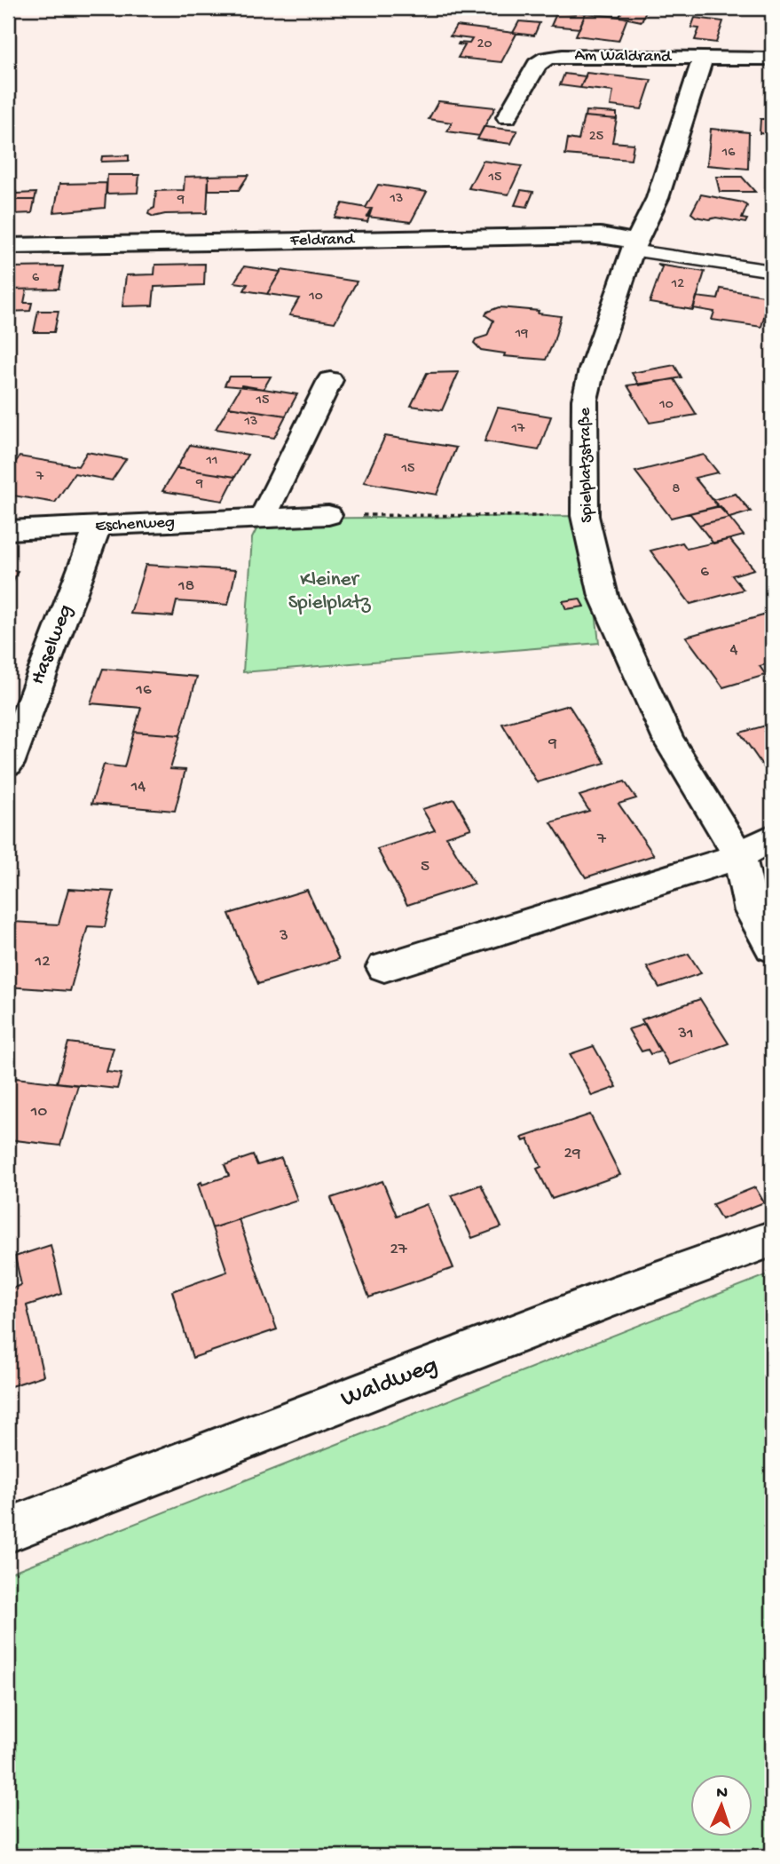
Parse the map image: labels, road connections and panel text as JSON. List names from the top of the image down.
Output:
{
  "streets": {
    "street": [
      "Am Waldrand",
      "Feldrand",
      "Spielplatzstraße",
      "Eschenweg",
      "Haselweg",
      "Waldweg"
    ]
  },
  "crossings": [
    ["Am Waldrand", "Spielplatzstraße"],
    ["Feldrand", "Spielplatzstraße"],
    ["Eschenweg", "Haselweg"]
  ],
  "parks": ["Kleiner Spielplatz"],
  "house_numbers": [
    "20",
    "25",
    "16",
    "15",
    "13",
    "9",
    "6",
    "12",
    "10",
    "19",
    "15",
    "10",
    "13",
    "17",
    "11",
    "15",
    "7",
    "9",
    "8",
    "6",
    "18",
    "4",
    "16",
    "9",
    "14",
    "7",
    "5",
    "3",
    "12",
    "31",
    "10",
    "29",
    "27"
  ],
  "north": "top"
}
